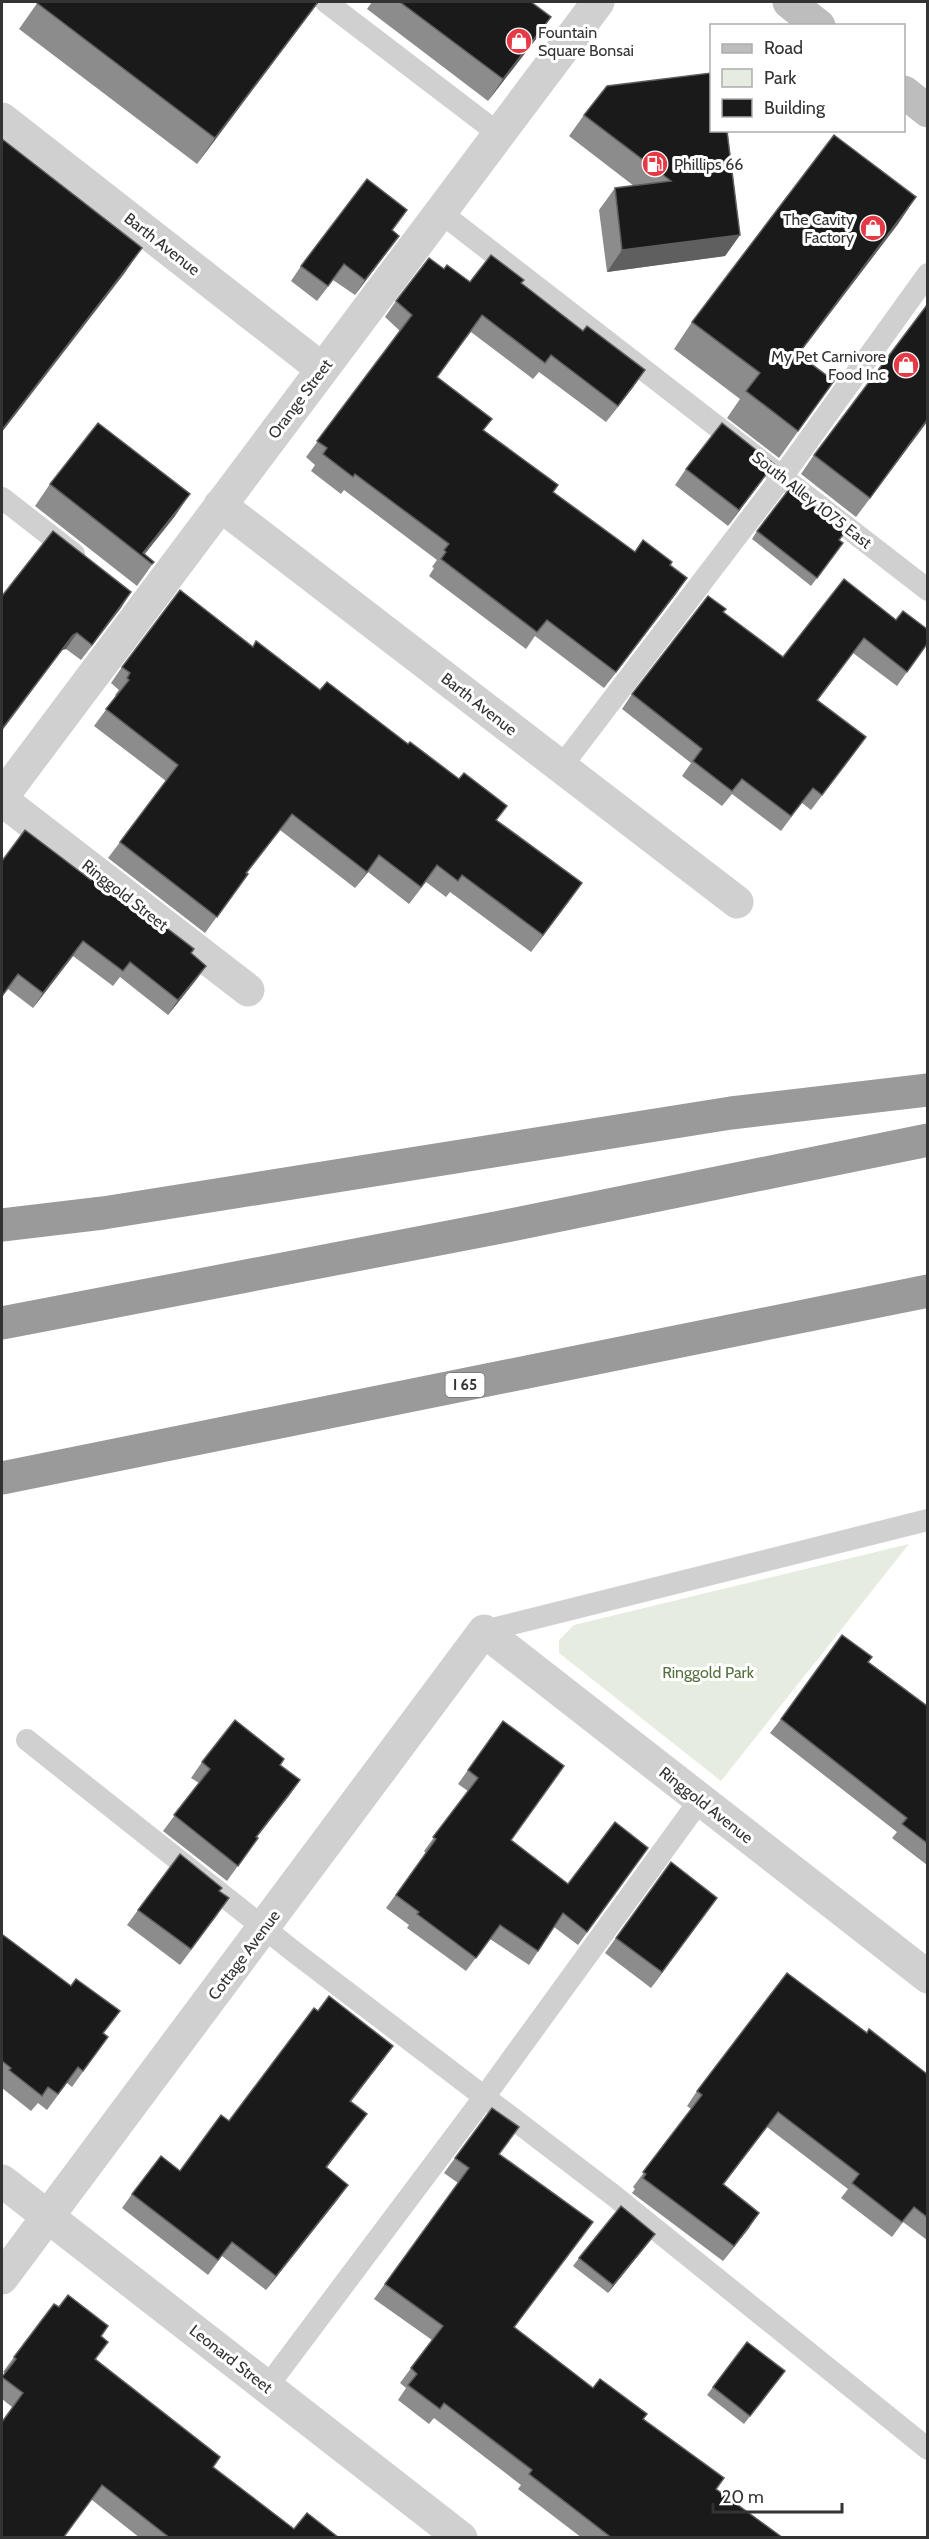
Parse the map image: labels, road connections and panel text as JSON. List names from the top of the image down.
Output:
{
  "streets": {
    "highway": ["I 65"],
    "street": [
      "Barth Avenue",
      "Orange Street",
      "Ringgold Street",
      "Ringgold Avenue",
      "Cottage Avenue",
      "Leonard Street"
    ],
    "lane": ["South Alley 1075 East"]
  },
  "crossings": [
    ["Barth Avenue", "Orange Street"],
    ["Orange Street", "South Alley 1075 East"],
    ["Orange Street", "Ringgold Street"],
    ["Ringgold Avenue", "Cottage Avenue"],
    ["Cottage Avenue", "Leonard Street"]
  ],
  "parks": ["Ringgold Park"],
  "places": {
    "shop": ["Fountain Square Bonsai", "The Cavity Factory", "My Pet Carnivore Food Inc"],
    "fuel station": ["Phillips 66"]
  },
  "legend": ["Road", "Park", "Building"],
  "scale_bar": "20 m"
}
